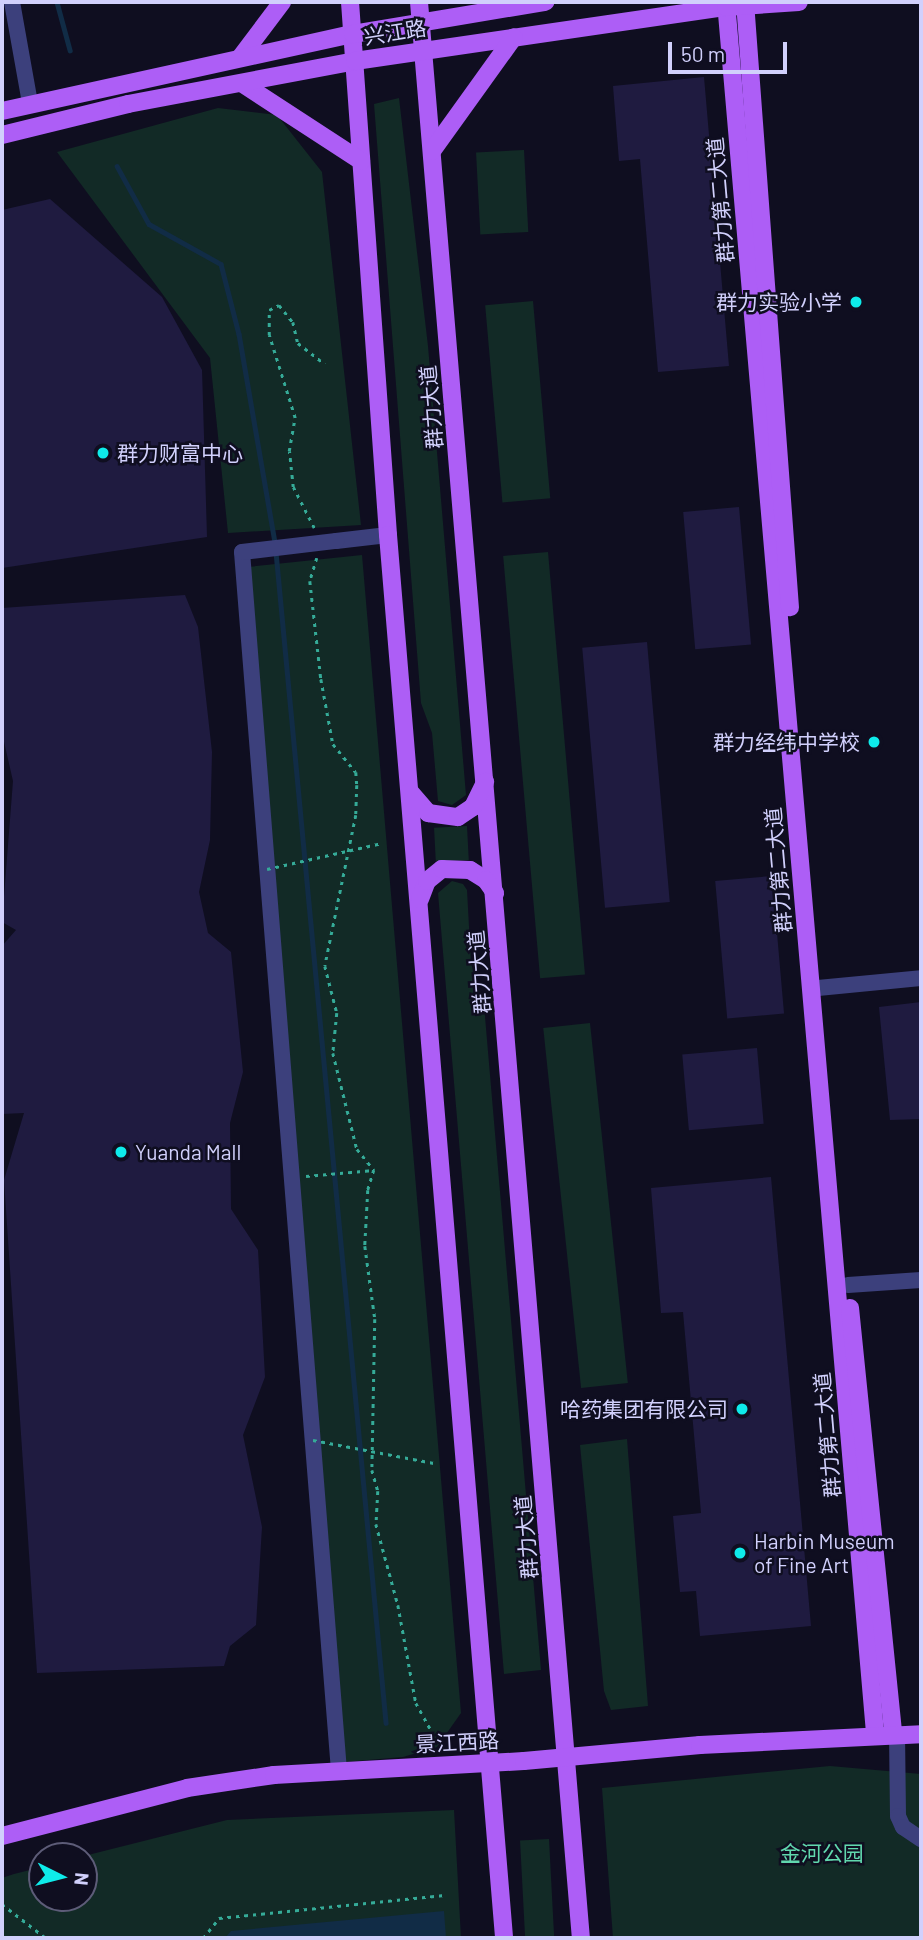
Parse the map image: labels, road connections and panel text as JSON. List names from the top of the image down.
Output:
{
  "streets": {
    "main road": [
      "兴江路",
      "群力第二大道",
      "群力大道",
      "景江西路"
    ]
  },
  "crossings": [
    ["兴江路", "群力第二大道"],
    ["兴江路", "群力大道"],
    ["群力第二大道", "景江西路"],
    ["群力大道", "景江西路"]
  ],
  "parks": ["金河公园"],
  "places": [
    "群力实验小学",
    "群力财富中心",
    "群力经纬中学校",
    "Yuanda Mall",
    "哈药集团有限公司",
    "Harbin Museum of Fine Art"
  ],
  "scale_bar": "50 m",
  "north": "right"
}
